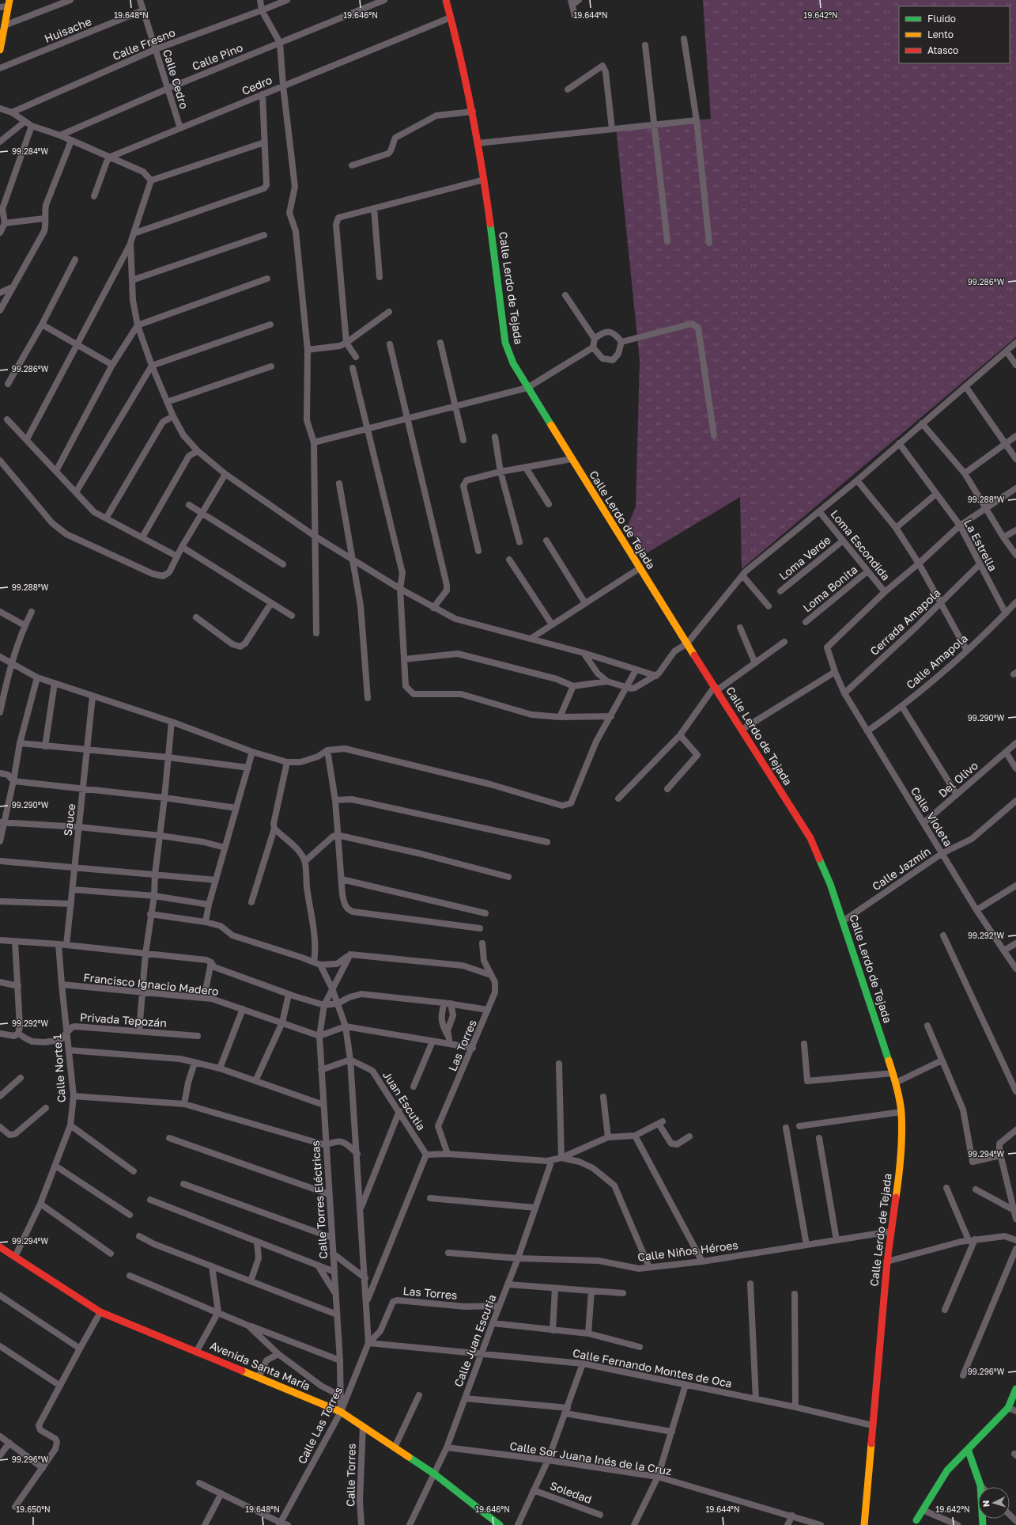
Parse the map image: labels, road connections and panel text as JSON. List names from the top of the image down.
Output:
{
  "streets": {
    "main road": ["Calle Lerdo de Tejada", "Avenida Santa María"],
    "street": [
      "Huisache",
      "Calle Fresno",
      "Calle Pino",
      "Calle Cedro",
      "Cedro",
      "Loma Escondida",
      "La Estrella",
      "Loma Verde",
      "Loma Bonita",
      "Cerrada Amapola",
      "Calle Amapola",
      "Del Olivo",
      "Calle Violeta",
      "Sauce",
      "Calle Jazmín",
      "Francisco Ignacio Madero",
      "Privada Tepozán",
      "Las Torres",
      "Calle Norte 1",
      "Juan Escutia",
      "Calle Torres Eléctricas",
      "Calle Niños Héroes",
      "Calle Juan Escutia",
      "Calle Fernando Montes de Oca",
      "Calle Las Torres",
      "Calle Sor Juana Inés de la Cruz",
      "Calle Torres",
      "Soledad"
    ]
  },
  "crossings": [
    ["Huisache", "Calle Cedro"],
    ["Calle Fresno", "Calle Cedro"],
    ["Calle Pino", "Calle Cedro"],
    ["Calle Cedro", "Cedro"],
    ["Cedro", "Calle Lerdo de Tejada"],
    ["Calle Lerdo de Tejada", "Calle Jazmín"],
    ["Calle Lerdo de Tejada", "Calle Niños Héroes"],
    ["Calle Lerdo de Tejada", "Calle Fernando Montes de Oca"],
    ["Loma Escondida", "Loma Verde"],
    ["Loma Escondida", "Loma Bonita"],
    ["Loma Escondida", "Calle Violeta"],
    ["La Estrella", "Cerrada Amapola"],
    ["La Estrella", "Calle Amapola"],
    ["Cerrada Amapola", "Calle Violeta"],
    ["Calle Amapola", "Calle Violeta"],
    ["Del Olivo", "Calle Violeta"],
    ["Calle Violeta", "Calle Jazmín"],
    ["Francisco Ignacio Madero", "Calle Norte 1"],
    ["Francisco Ignacio Madero", "Calle Torres Eléctricas"],
    ["Privada Tepozán", "Calle Norte 1"],
    ["Las Torres", "Calle Juan Escutia"],
    ["Las Torres", "Calle Las Torres"],
    ["Calle Norte 1", "Avenida Santa María"],
    ["Calle Torres Eléctricas", "Avenida Santa María"],
    ["Calle Torres Eléctricas", "Calle Las Torres"],
    ["Calle Niños Héroes", "Calle Juan Escutia"],
    ["Calle Juan Escutia", "Avenida Santa María"],
    ["Calle Juan Escutia", "Calle Fernando Montes de Oca"],
    ["Calle Juan Escutia", "Calle Sor Juana Inés de la Cruz"],
    ["Avenida Santa María", "Calle Las Torres"],
    ["Avenida Santa María", "Calle Torres"],
    ["Calle Fernando Montes de Oca", "Calle Las Torres"]
  ],
  "legend": ["Fluido", "Lento", "Atasco"],
  "north": "left",
  "coordinates": [
    "19.648°N",
    "19.646°N",
    "19.644°N",
    "19.642°N",
    "99.284°W",
    "99.286°W",
    "99.288°W",
    "99.290°W",
    "99.292°W",
    "99.294°W",
    "99.296°W",
    "19.650°N"
  ]
}
